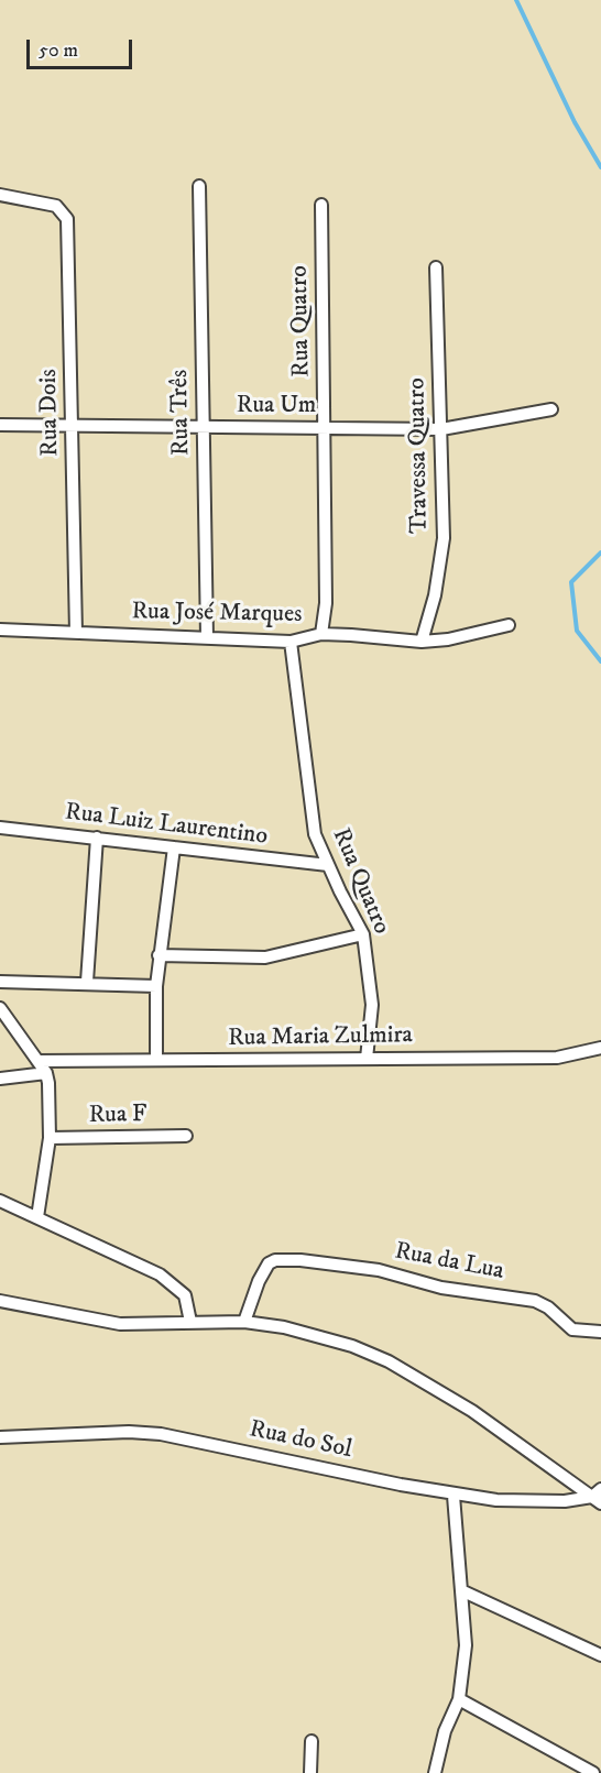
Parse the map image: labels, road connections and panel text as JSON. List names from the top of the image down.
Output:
{
  "streets": {
    "street": [
      "Rua Quatro",
      "Rua Um",
      "Rua Dois",
      "Rua Três",
      "Travessa Quatro",
      "Rua José Marques",
      "Rua Luiz Laurentino",
      "Rua Maria Zulmira",
      "Rua F",
      "Rua da Lua",
      "Rua do Sol"
    ]
  },
  "crossings": [
    ["Rua Quatro", "Rua Um"],
    ["Rua Quatro", "Rua José Marques"],
    ["Rua Quatro", "Rua Luiz Laurentino"],
    ["Rua Quatro", "Rua Maria Zulmira"],
    ["Rua Um", "Rua Dois"],
    ["Rua Um", "Rua Três"],
    ["Rua Um", "Travessa Quatro"],
    ["Rua Dois", "Rua José Marques"],
    ["Rua Três", "Rua José Marques"],
    ["Travessa Quatro", "Rua José Marques"]
  ],
  "scale_bar": "50 m"
}
